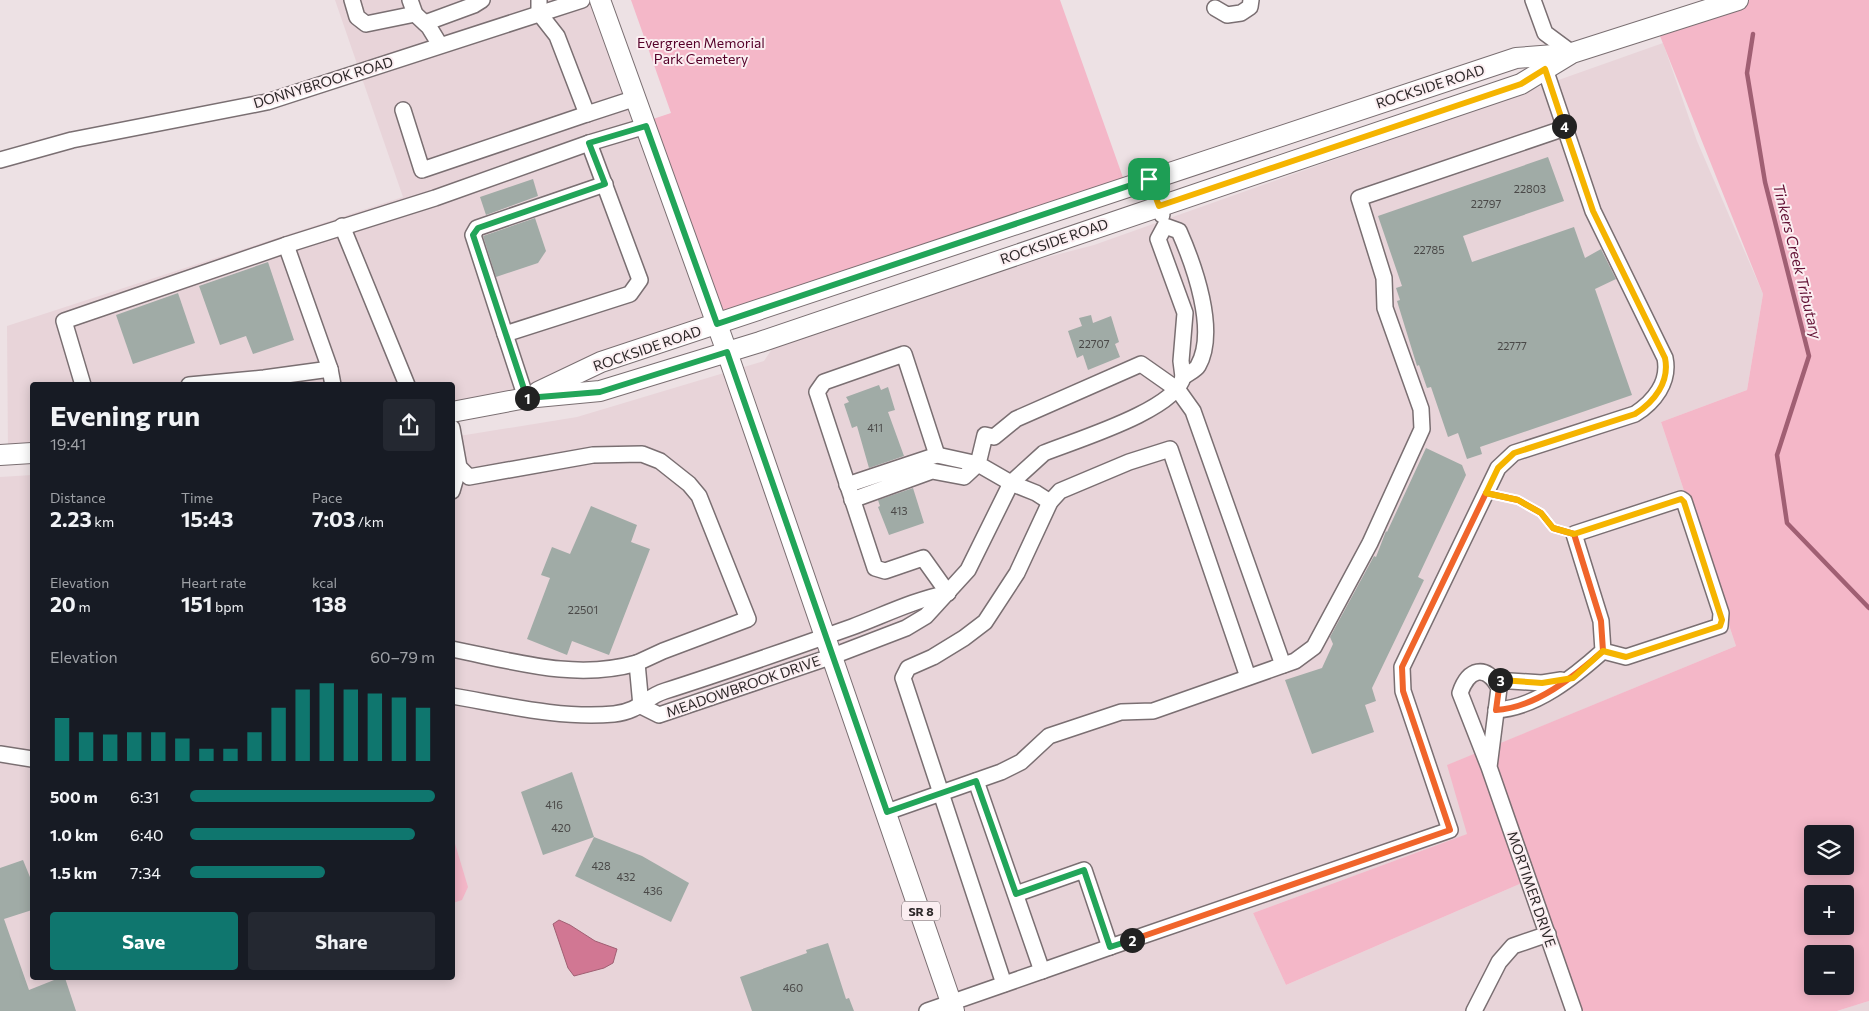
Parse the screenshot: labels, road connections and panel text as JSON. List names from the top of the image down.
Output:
{
  "streets": {
    "main road": ["ROCKSIDE ROAD", "SR 8"],
    "street": ["DONNYBROOK ROAD", "MEADOWBROOK DRIVE", "MORTIMER DRIVE"]
  },
  "crossings": [
    ["ROCKSIDE ROAD", "SR 8"],
    ["MEADOWBROOK DRIVE", "SR 8"]
  ],
  "water": ["Tinkers Creek Tributary"],
  "parks": ["Evergreen Memorial Park Cemetery"],
  "house_numbers": [
    "22803",
    "22797",
    "22785",
    "22707",
    "22777",
    "411",
    "413",
    "22501",
    "416",
    "420",
    "428",
    "432",
    "436",
    "460"
  ],
  "page": {
    "pins": [
      "4",
      "1",
      "3",
      "2"
    ],
    "heading": ["Evening run", "19:41"],
    "stats": [
      ["Distance", "2.23 km"],
      ["Time", "15:43"],
      ["Pace", "7:03 /km"],
      ["Elevation", "20 m"],
      ["Heart rate", "151 bpm"],
      ["kcal", "138"]
    ],
    "chart": ["Elevation", "60–79 m"],
    "list": [
      {
        "name": "500 m",
        "note": "6:31"
      },
      {
        "name": "1.0 km",
        "note": "6:40"
      },
      {
        "name": "1.5 km",
        "note": "7:34"
      }
    ],
    "map_buttons": ["+", "−"],
    "buttons": ["Save", "Share"]
  }
}
